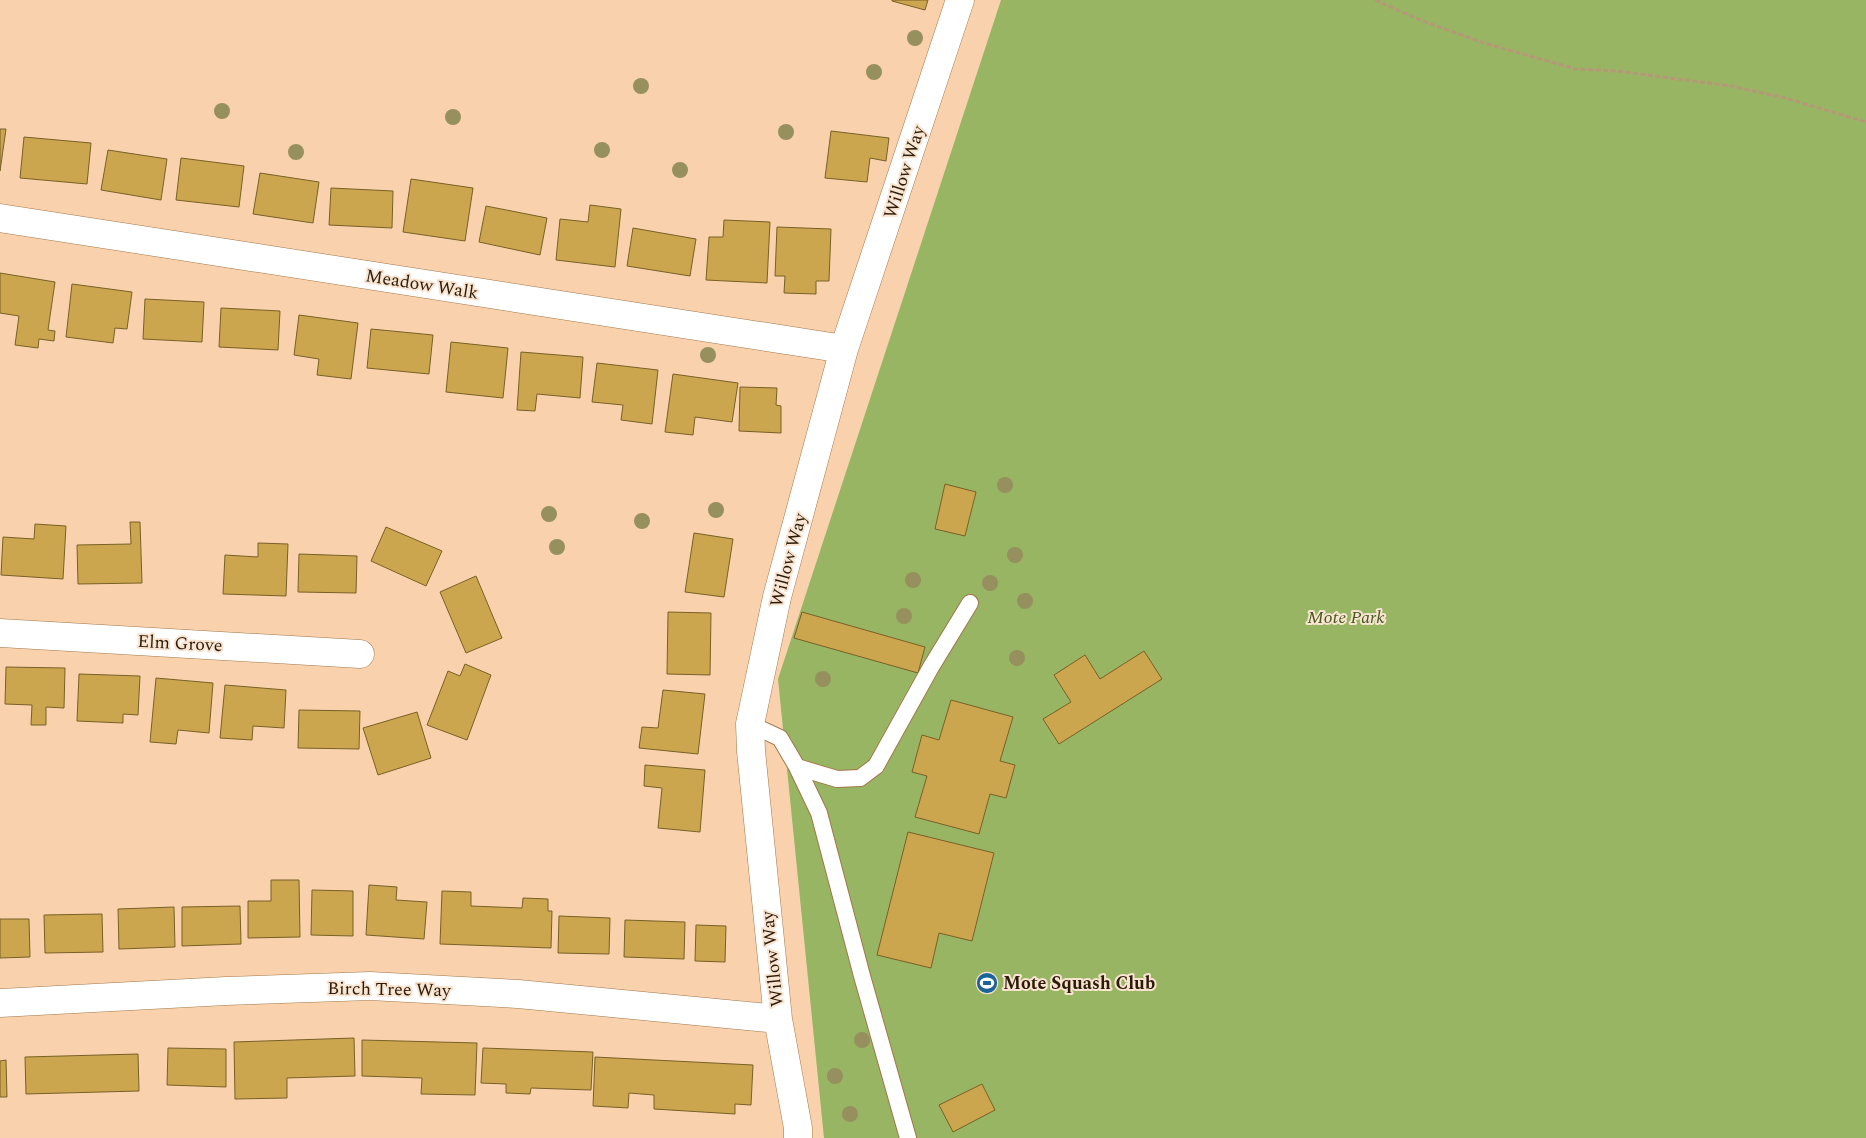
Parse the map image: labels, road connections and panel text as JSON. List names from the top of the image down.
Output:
{
  "streets": {
    "street": [
      "Willow Way",
      "Meadow Walk",
      "Elm Grove",
      "Birch Tree Way"
    ]
  },
  "crossings": [
    ["Willow Way", "Meadow Walk"],
    ["Willow Way", "Birch Tree Way"]
  ],
  "parks": ["Mote Park"],
  "places": {
    "sports": ["Mote Squash Club"]
  }
}
